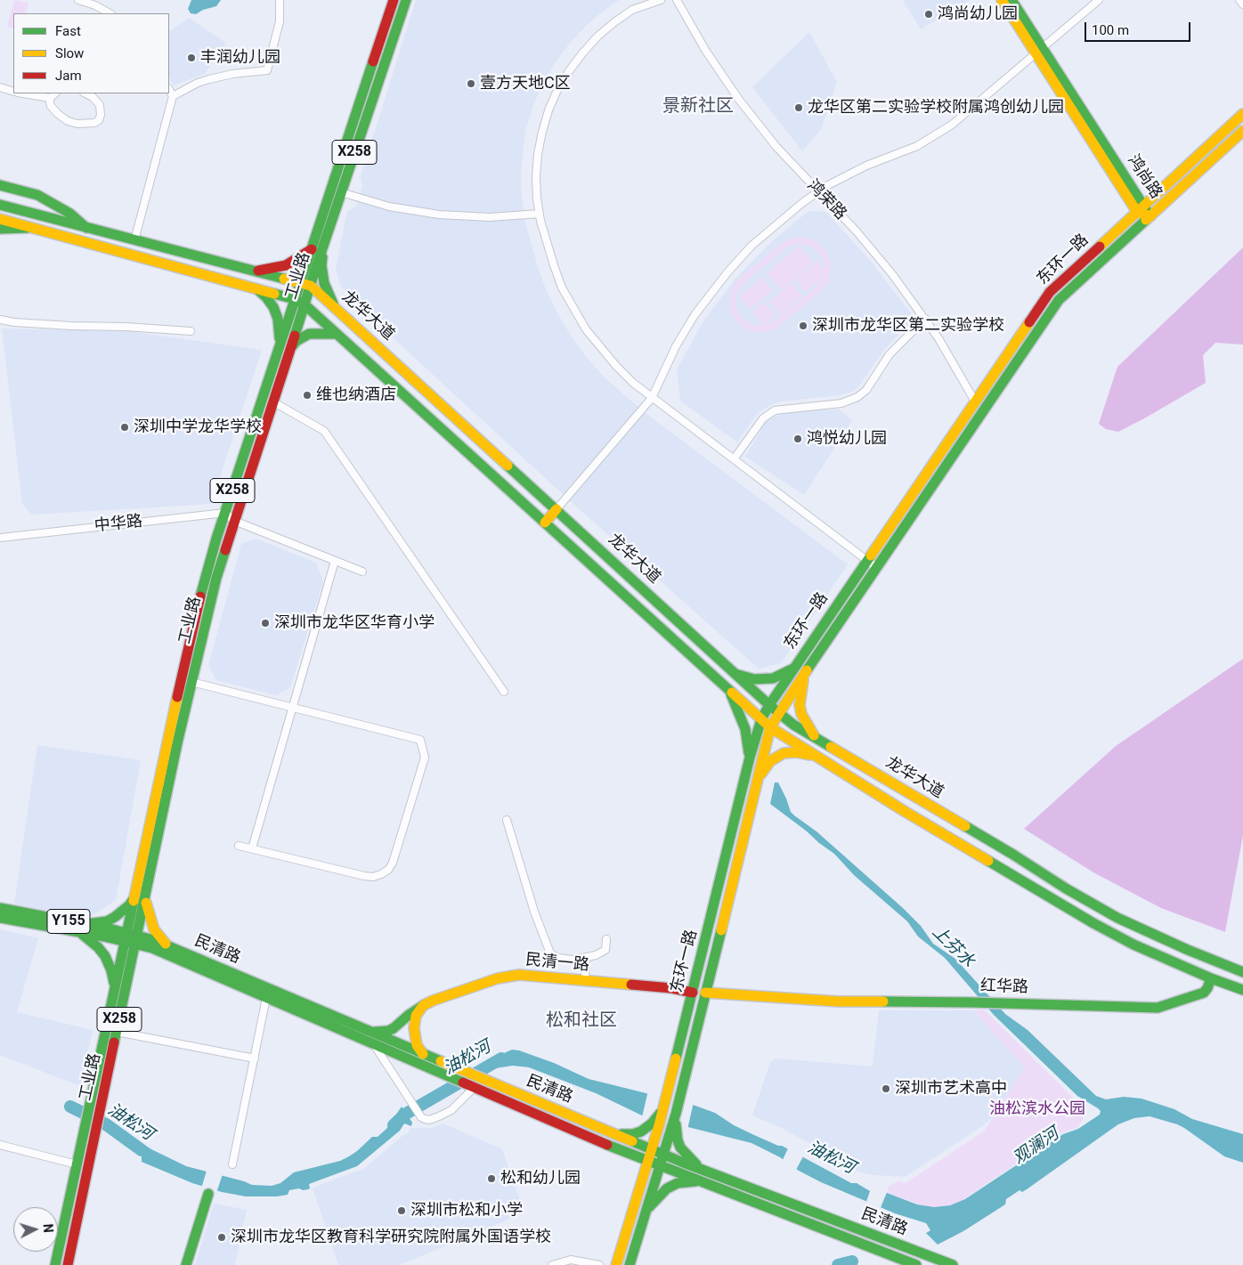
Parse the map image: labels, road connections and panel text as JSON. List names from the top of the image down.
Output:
{
  "streets": {
    "main road": [
      "X258",
      "鸿尚路",
      "东环一路",
      "工业路",
      "龙华大道",
      "Y155",
      "民清路",
      "民清一路",
      "红华路"
    ],
    "street": ["鸿荣路", "中华路"]
  },
  "crossings": [
    ["鸿尚路", "东环一路"],
    ["鸿荣路", "东环一路"],
    ["东环一路", "龙华大道"],
    ["东环一路", "民清路"],
    ["东环一路", "民清一路"],
    ["东环一路", "红华路"],
    ["工业路", "龙华大道"],
    ["工业路", "中华路"],
    ["工业路", "Y155"],
    ["工业路", "民清路"],
    ["龙华大道", "红华路"],
    ["Y155", "民清路"],
    ["民清路", "民清一路"]
  ],
  "districts": ["景新社区", "松和社区"],
  "water": ["上芬水", "油松河", "观澜河"],
  "parks": ["油松滨水公园"],
  "places": [
    "鸿尚幼儿园",
    "丰润幼儿园",
    "壹方天地C区",
    "龙华区第二实验学校附属鸿创幼儿园",
    "深圳市龙华区第二实验学校",
    "维也纳酒店",
    "深圳中学龙华学校",
    "鸿悦幼儿园",
    "深圳市龙华区华育小学",
    "深圳市艺术高中",
    "松和幼儿园",
    "深圳市松和小学",
    "深圳市龙华区教育科学研究院附属外国语学校"
  ],
  "legend": ["Fast", "Slow", "Jam"],
  "scale_bar": "100 m",
  "north": "right"
}
